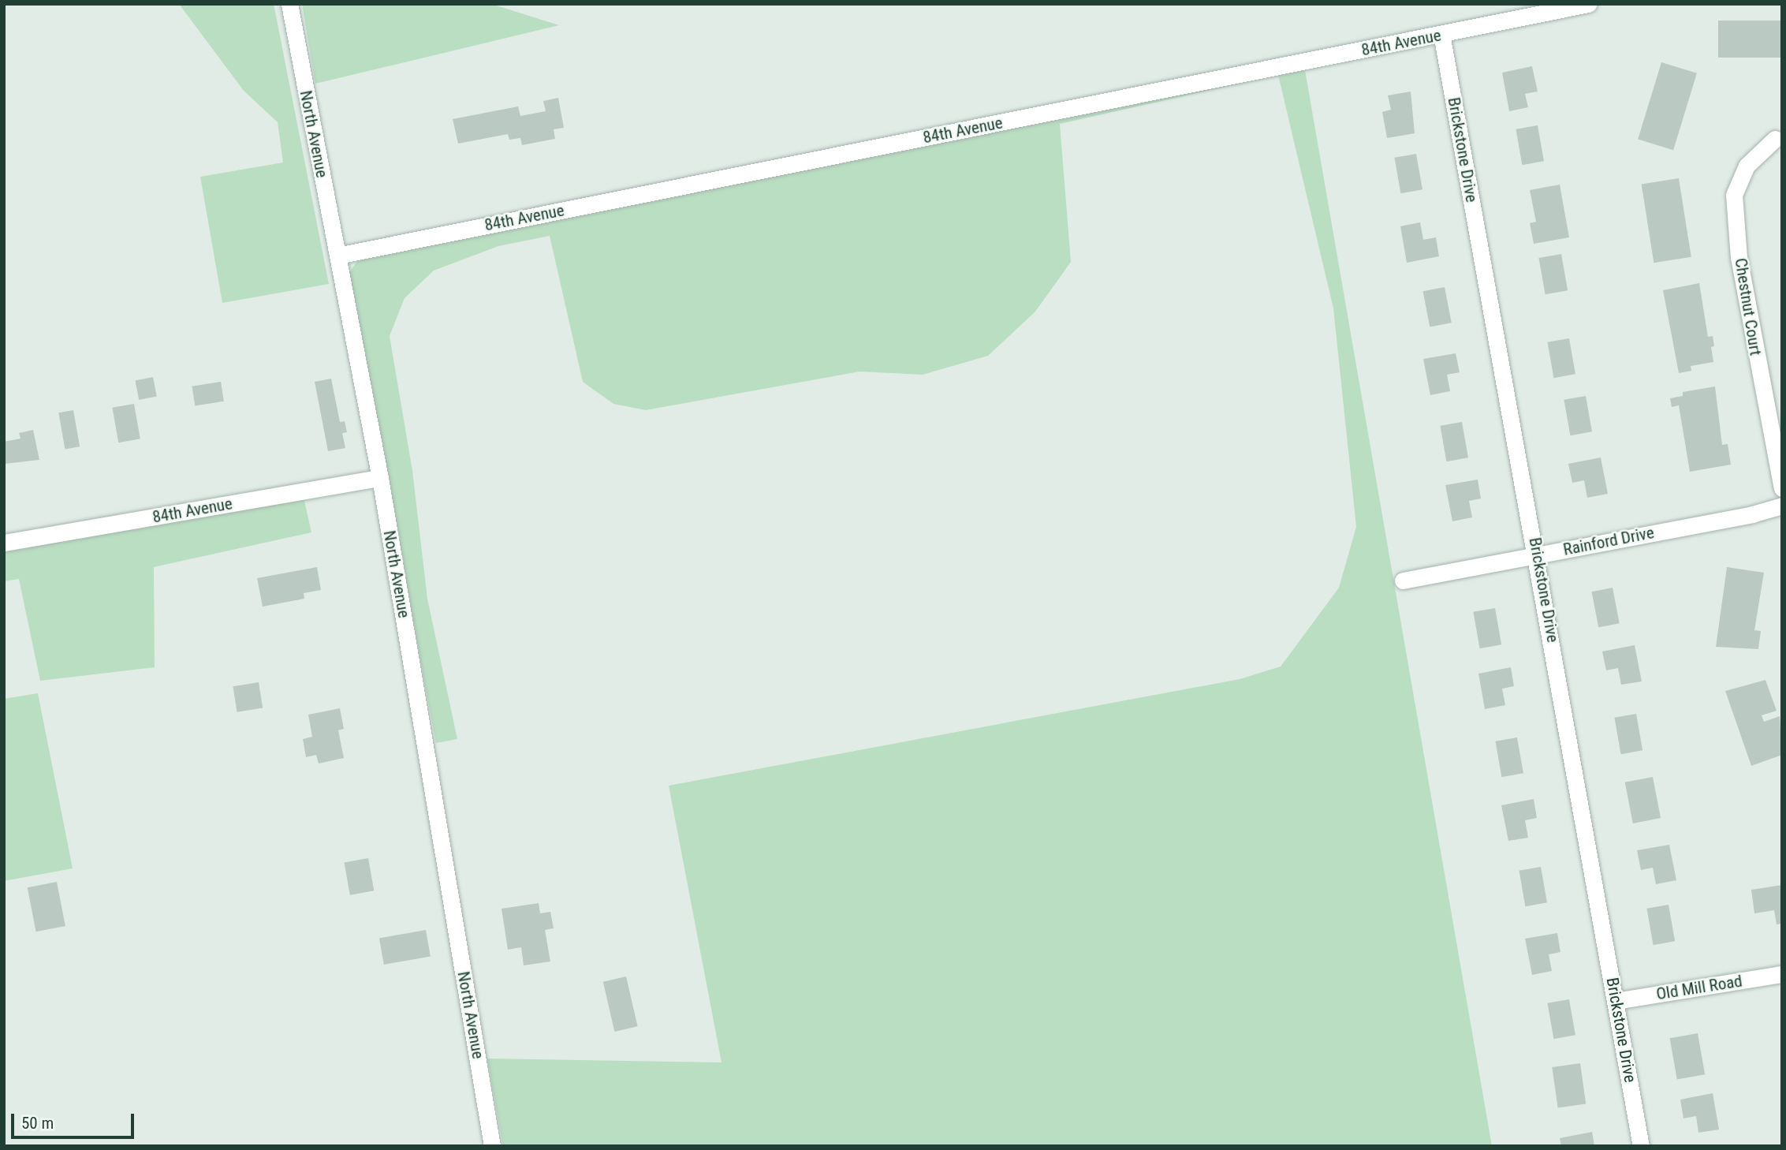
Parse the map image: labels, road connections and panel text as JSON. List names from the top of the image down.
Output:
{
  "streets": {
    "street": [
      "84th Avenue",
      "North Avenue",
      "Brickstone Drive",
      "Chestnut Court",
      "Rainford Drive",
      "Old Mill Road"
    ]
  },
  "crossings": [
    ["84th Avenue", "North Avenue"],
    ["84th Avenue", "Brickstone Drive"],
    ["Brickstone Drive", "Rainford Drive"],
    ["Brickstone Drive", "Old Mill Road"]
  ],
  "scale_bar": "50 m"
}
